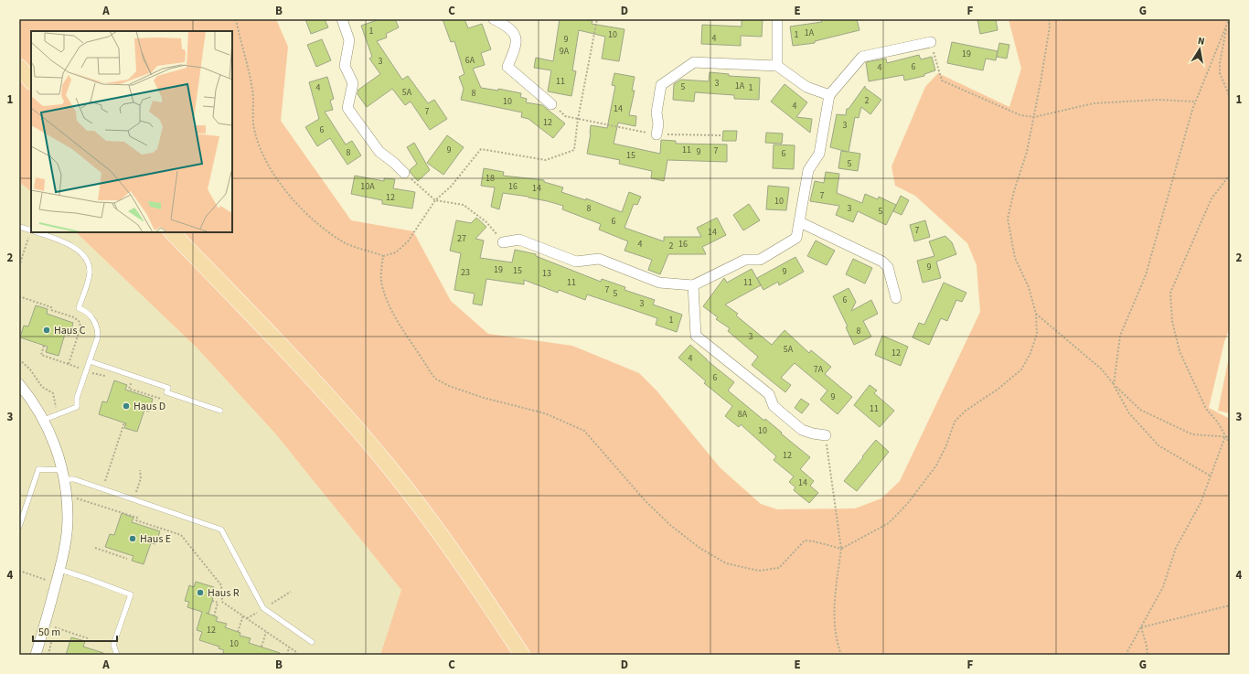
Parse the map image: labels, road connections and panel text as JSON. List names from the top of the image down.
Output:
{
  "places": [
    "Haus C",
    "Haus D",
    "Haus E",
    "Haus R"
  ],
  "house_numbers": [
    "1",
    "1A",
    "10",
    "1",
    "4",
    "9",
    "9A",
    "19",
    "6A",
    "3",
    "6",
    "4",
    "11",
    "3",
    "1A",
    "5",
    "4",
    "1",
    "5A",
    "8",
    "2",
    "10",
    "4",
    "14",
    "7",
    "12",
    "3",
    "6",
    "9",
    "11",
    "7",
    "9",
    "8",
    "6",
    "15",
    "5",
    "18",
    "10A",
    "16",
    "14",
    "7",
    "12",
    "10",
    "8",
    "3",
    "5",
    "6",
    "7",
    "14",
    "27",
    "4",
    "16",
    "2",
    "9",
    "19",
    "15",
    "9",
    "23",
    "13",
    "11",
    "11",
    "7",
    "5",
    "6",
    "3",
    "1",
    "8",
    "3",
    "5A",
    "12",
    "4",
    "7A",
    "6",
    "9",
    "11",
    "8A",
    "10",
    "12",
    "14",
    "12",
    "10"
  ],
  "scale_bar": "50 m",
  "north": "top",
  "grid": {
    "columns": [
      "A",
      "B",
      "C",
      "D",
      "E",
      "F",
      "G"
    ],
    "rows": [
      "1",
      "2",
      "3",
      "4"
    ]
  }
}
